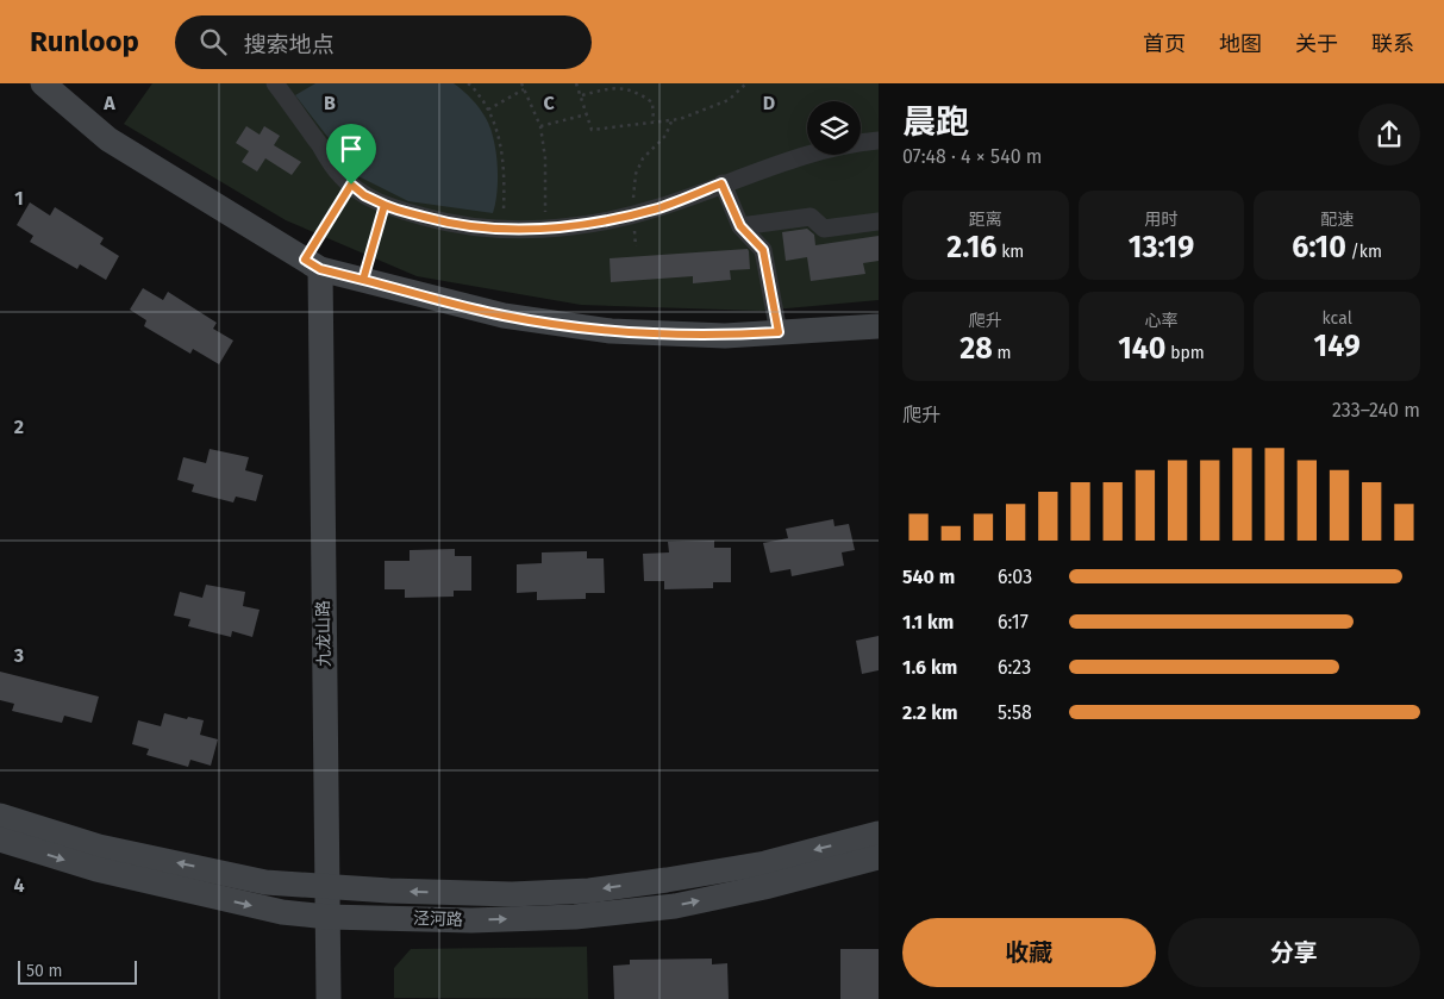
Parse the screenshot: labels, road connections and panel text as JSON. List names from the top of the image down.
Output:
{
  "streets": {
    "street": ["九龙山路", "泾河路"]
  },
  "crossings": [
    ["九龙山路", "泾河路"]
  ],
  "scale_bar": "50 m",
  "page": {
    "header": "Runloop",
    "search": "搜索地点",
    "nav": [
      "首页",
      "地图",
      "关于",
      "联系"
    ],
    "heading": ["晨跑", "07:48 · 4 × 540 m"],
    "stats": [
      ["距离", "2.16 km"],
      ["用时", "13:19"],
      ["配速", "6:10 /km"],
      ["爬升", "28 m"],
      ["心率", "140 bpm"],
      ["kcal", "149"]
    ],
    "chart": ["爬升", "233–240 m"],
    "list": [
      {
        "name": "540 m",
        "note": "6:03"
      },
      {
        "name": "1.1 km",
        "note": "6:17"
      },
      {
        "name": "1.6 km",
        "note": "6:23"
      },
      {
        "name": "2.2 km",
        "note": "5:58"
      }
    ],
    "buttons": ["收藏", "分享"],
    "scale": "50 m"
  },
  "grid": {
    "columns": [
      "A",
      "B",
      "C",
      "D"
    ],
    "rows": [
      "1",
      "2",
      "3",
      "4"
    ]
  }
}
